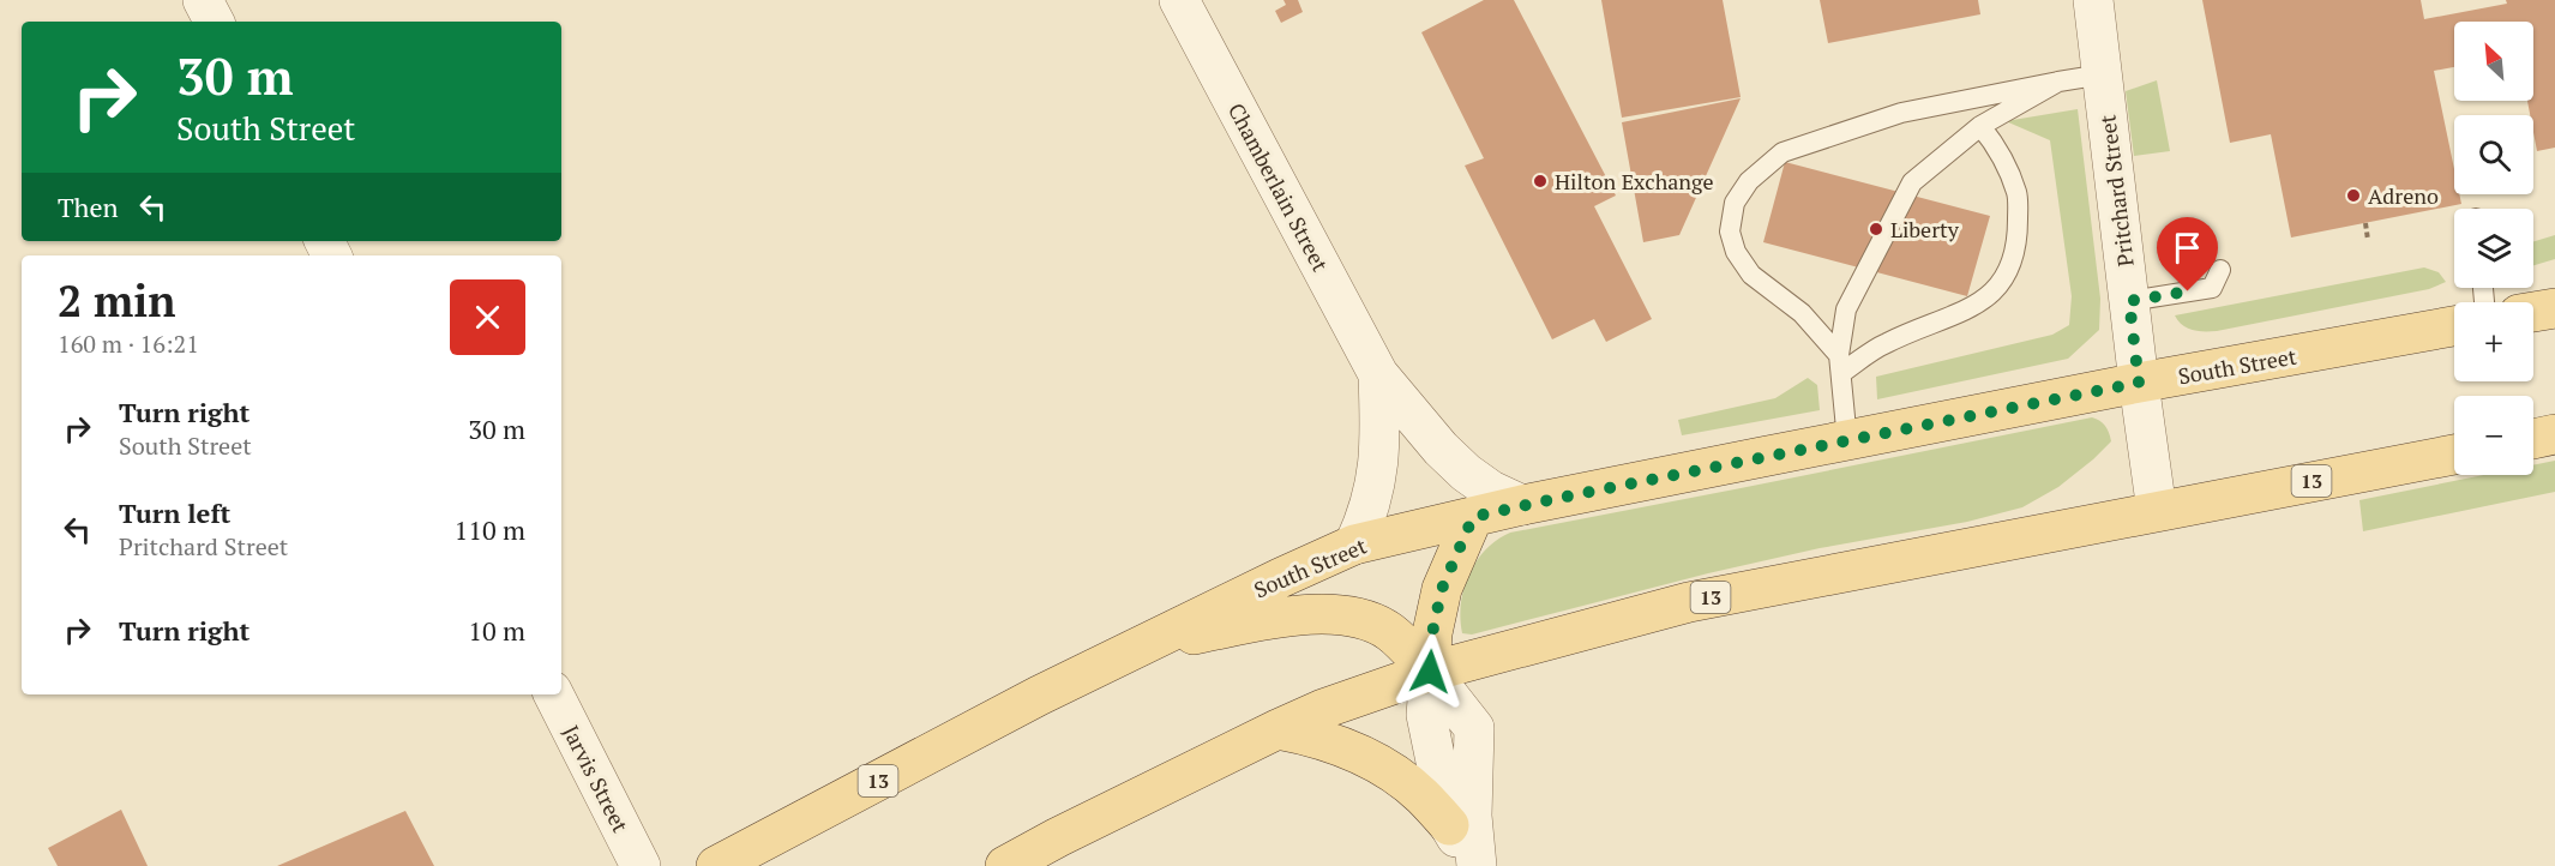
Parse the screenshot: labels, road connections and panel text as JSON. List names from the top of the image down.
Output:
{
  "streets": {
    "main road": ["South Street", "13"],
    "street": ["Chamberlain Street", "Pritchard Street", "Jarvis Street"]
  },
  "crossings": [
    ["Chamberlain Street", "South Street"],
    ["Pritchard Street", "South Street"],
    ["Pritchard Street", "13"]
  ],
  "places": ["Hilton Exchange", "Adreno", "Liberty"],
  "north": "top left",
  "page": {
    "map_buttons": ["+", "−"],
    "turn": ["30 m", "South Street"],
    "then": "Then",
    "heading": ["2 min", "160 m · 16:21"],
    "list": [
      {
        "name": "Turn right",
        "note": "South Street",
        "value": "30 m"
      },
      {
        "name": "Turn left",
        "note": "Pritchard Street",
        "value": "110 m"
      },
      {
        "name": "Turn right",
        "value": "10 m"
      }
    ]
  }
}
